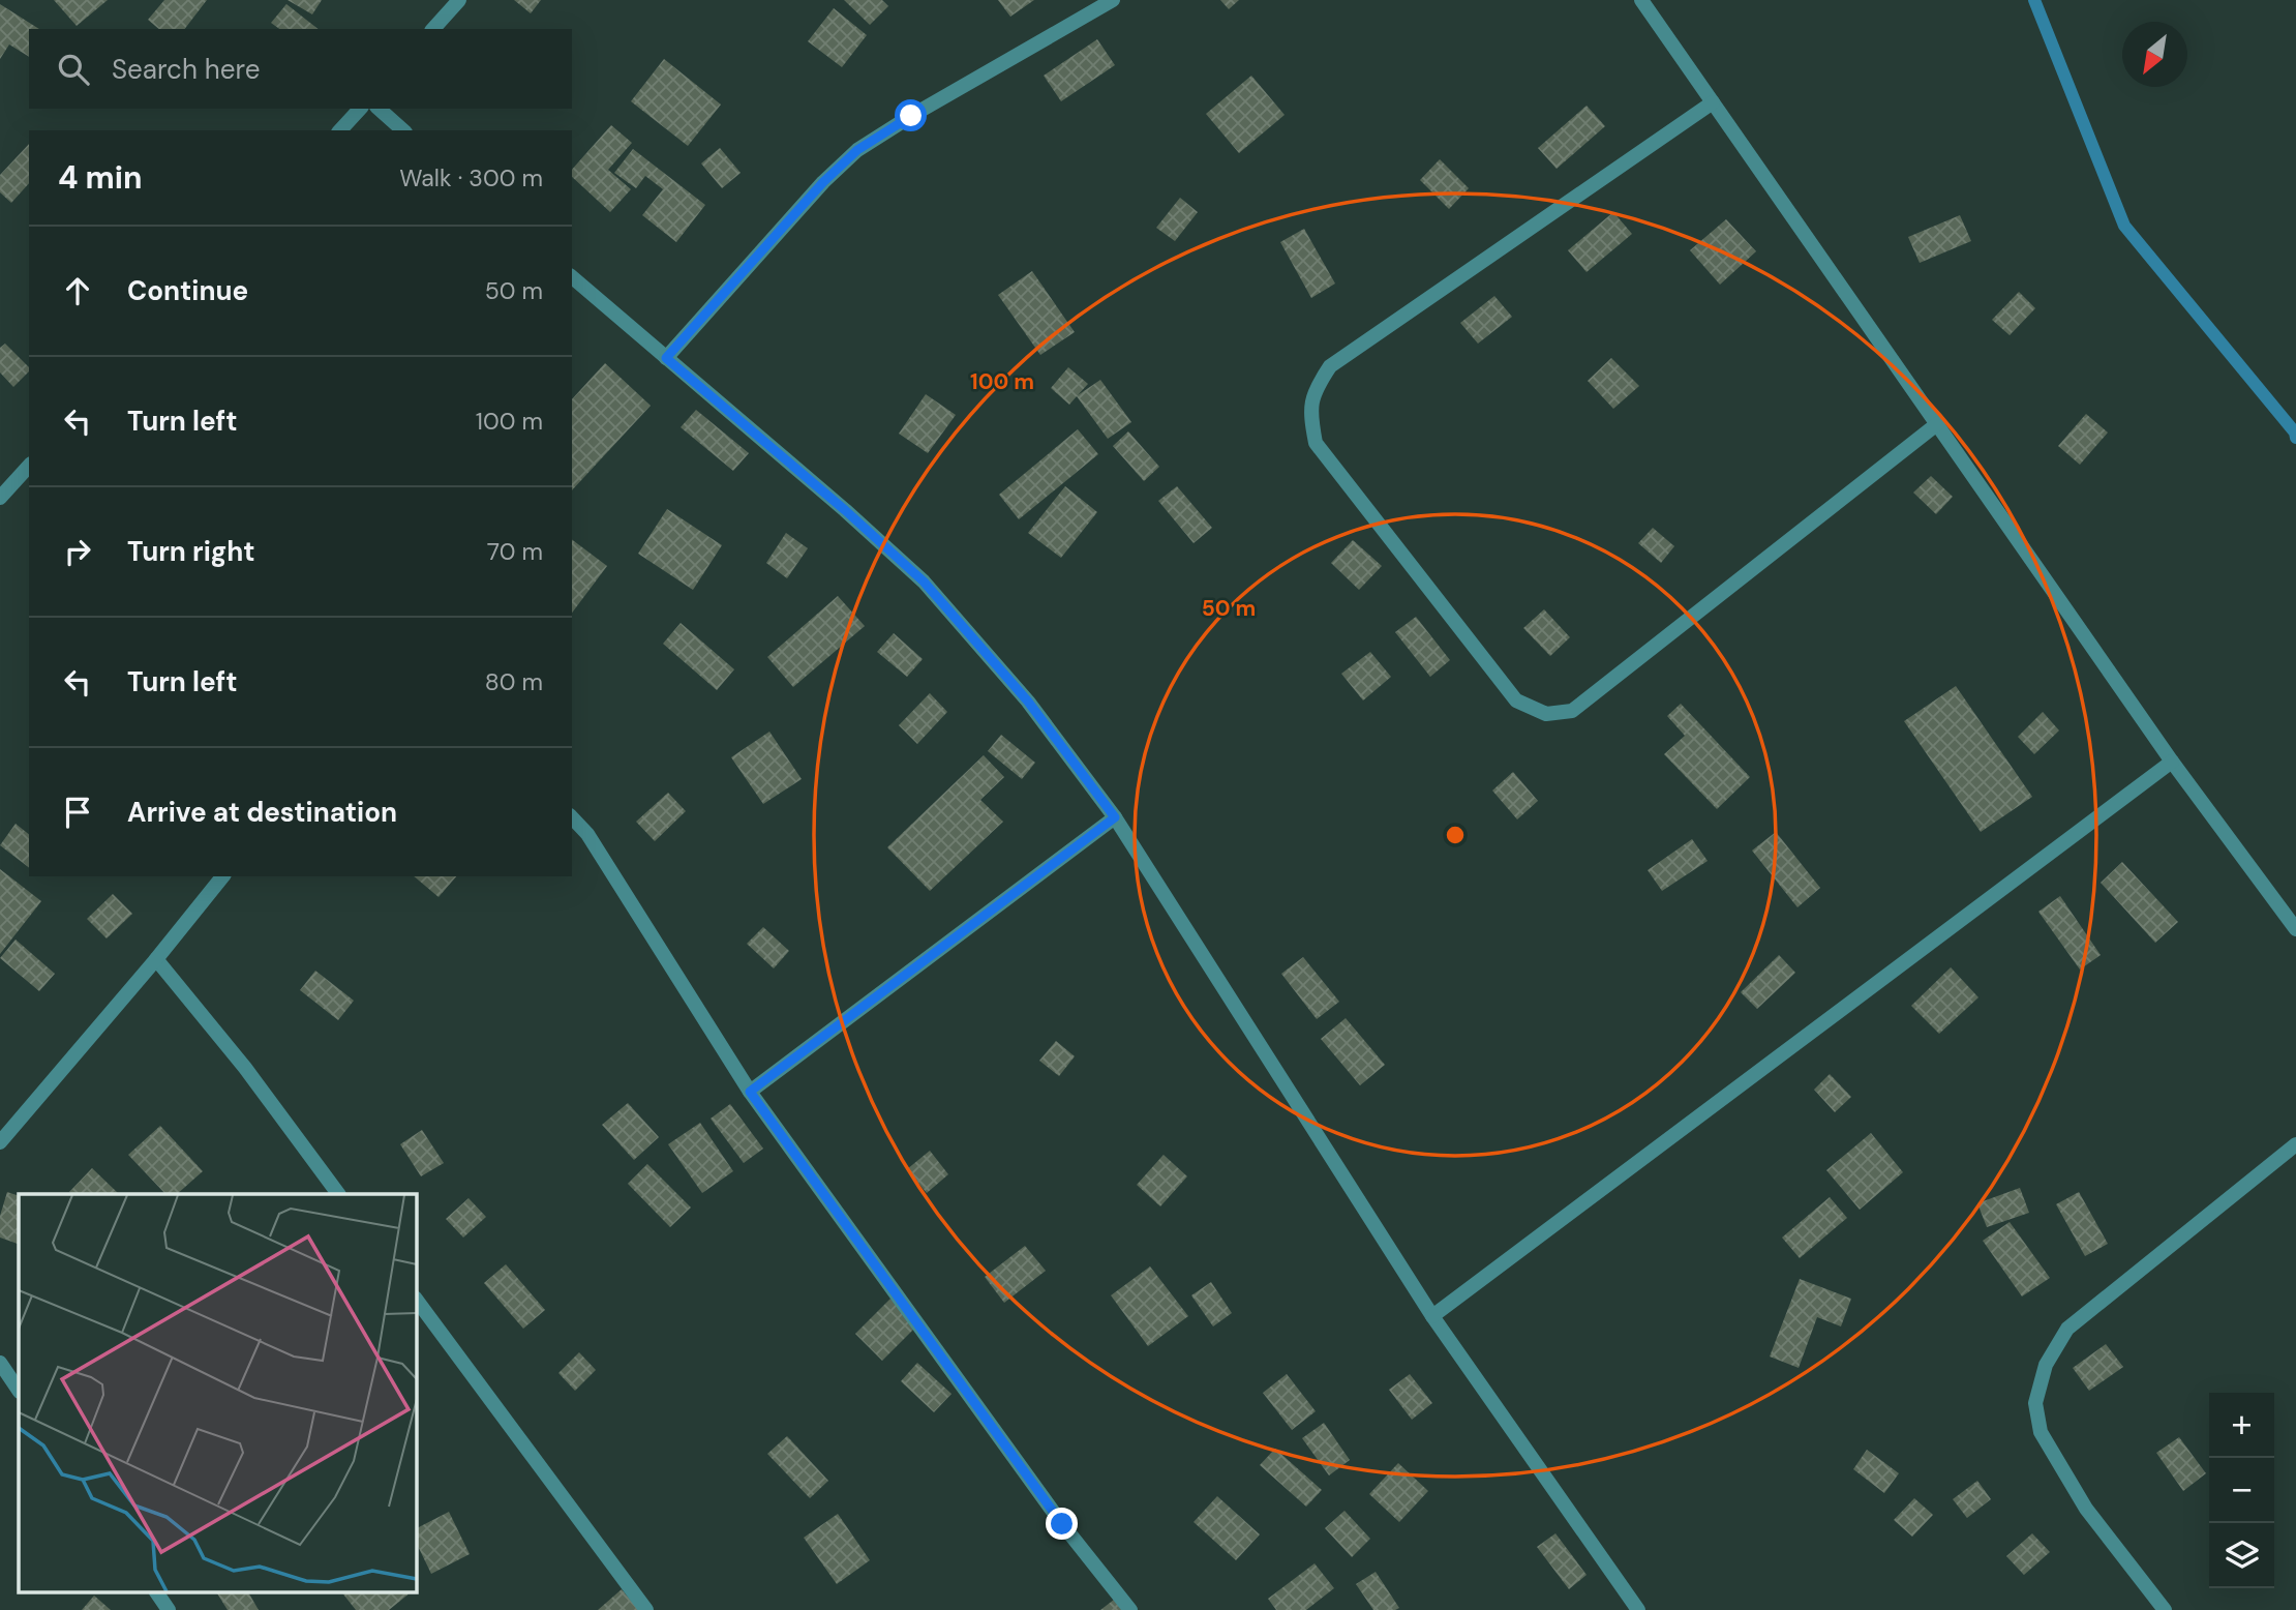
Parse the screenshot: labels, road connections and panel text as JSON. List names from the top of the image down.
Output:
{
  "north": "bottom left",
  "page": {
    "search": "Search here",
    "heading": ["4 min", "Walk · 300 m"],
    "list": [
      ["Continue", "50 m"],
      ["Turn left", "100 m"],
      ["Turn right", "70 m"],
      ["Turn left", "80 m"],
      "Arrive at destination"
    ],
    "map_buttons": ["+", "−"]
  },
  "rings": ["100 m", "50 m"]
}
